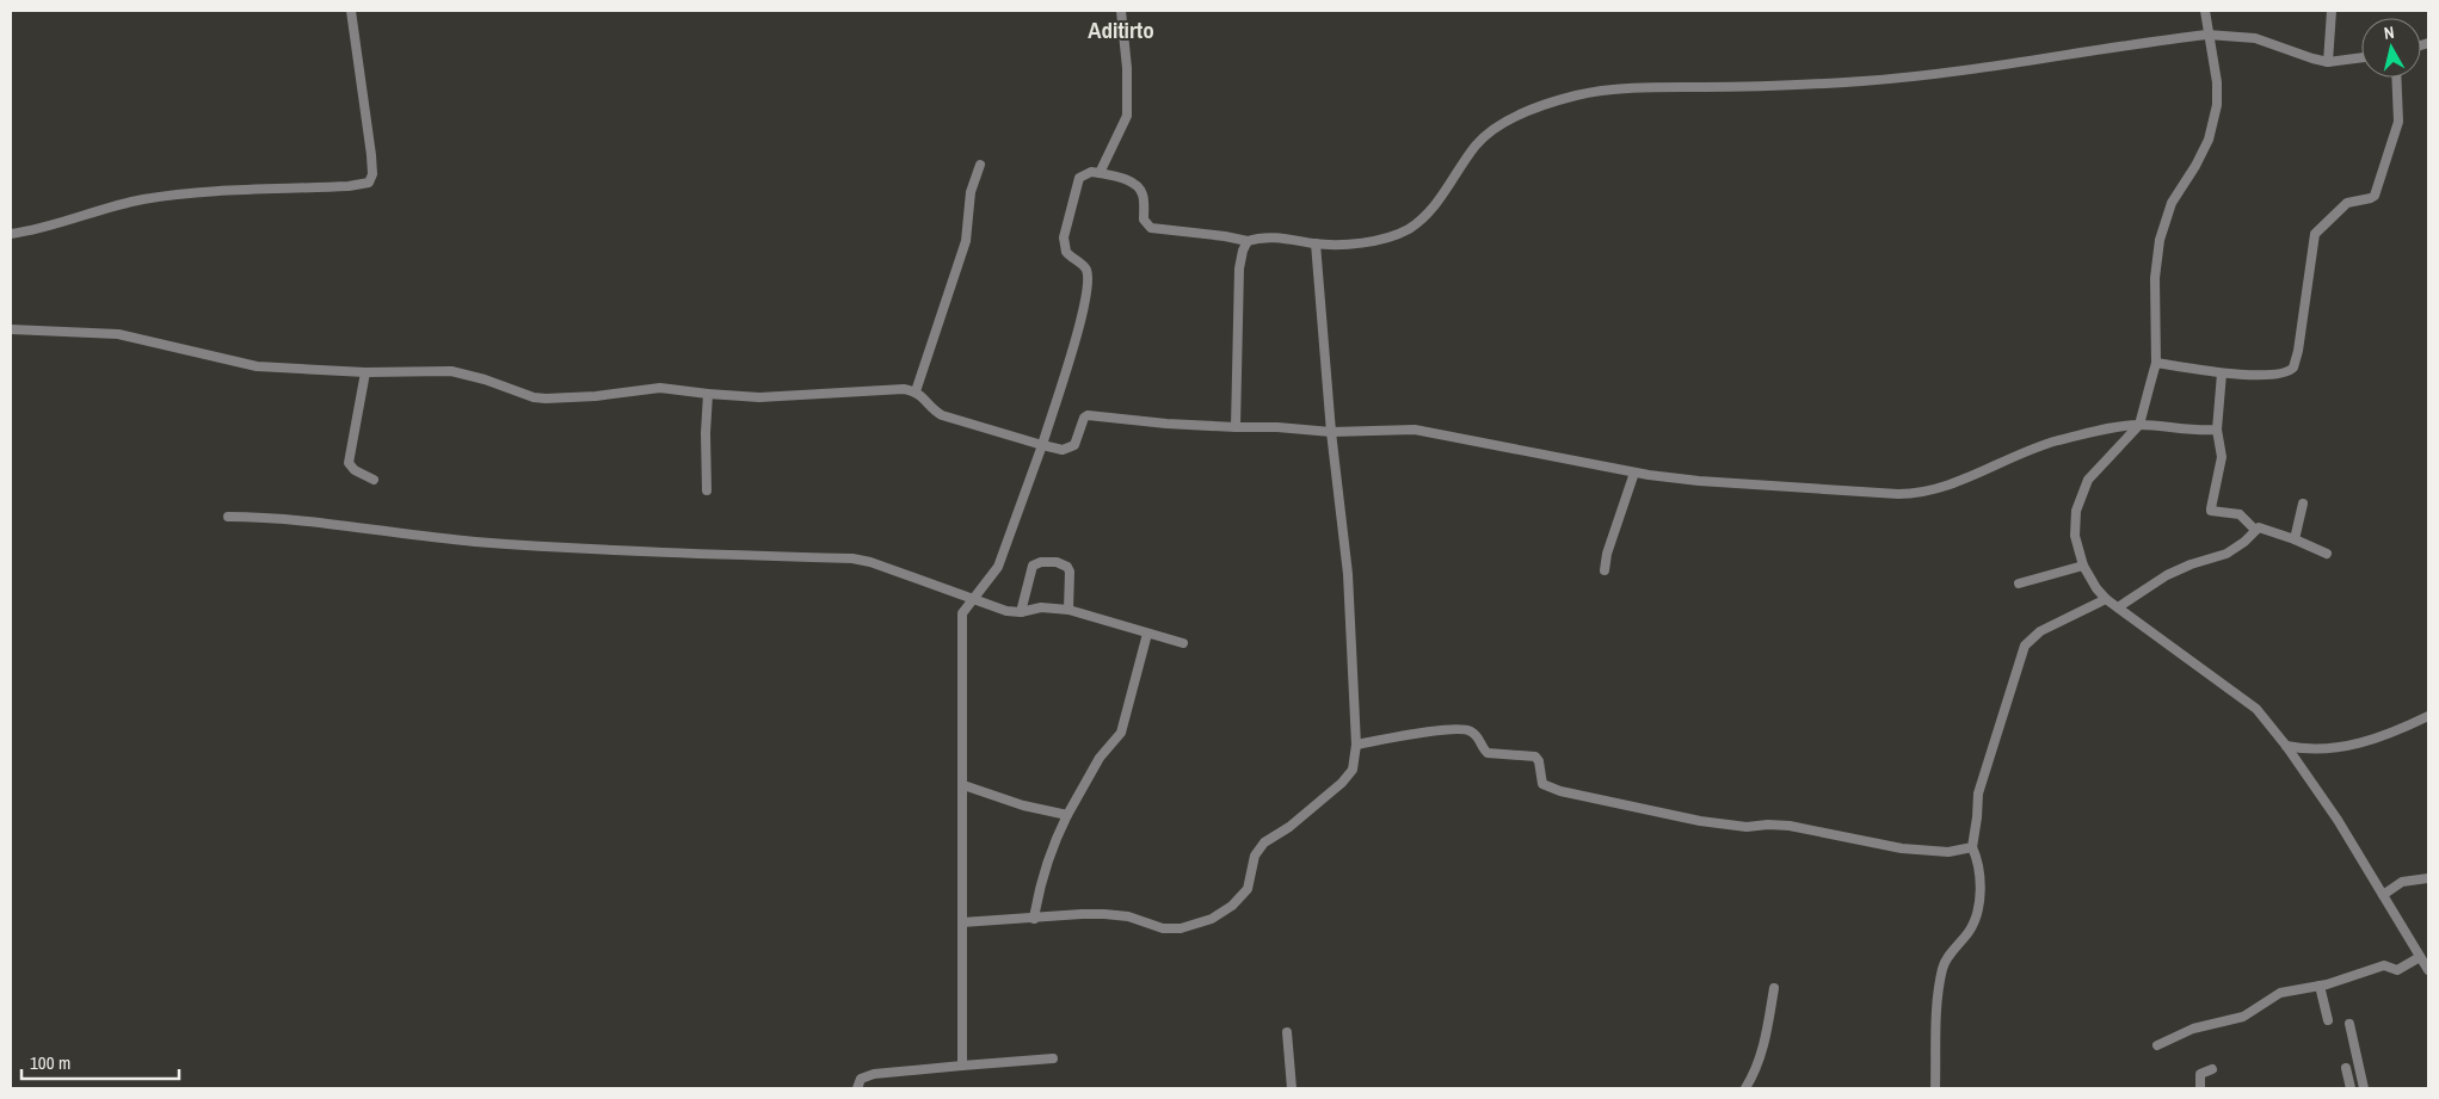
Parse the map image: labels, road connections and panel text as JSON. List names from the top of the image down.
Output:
{
  "districts": ["Aditirto"],
  "scale_bar": "100 m",
  "north": "top"
}
